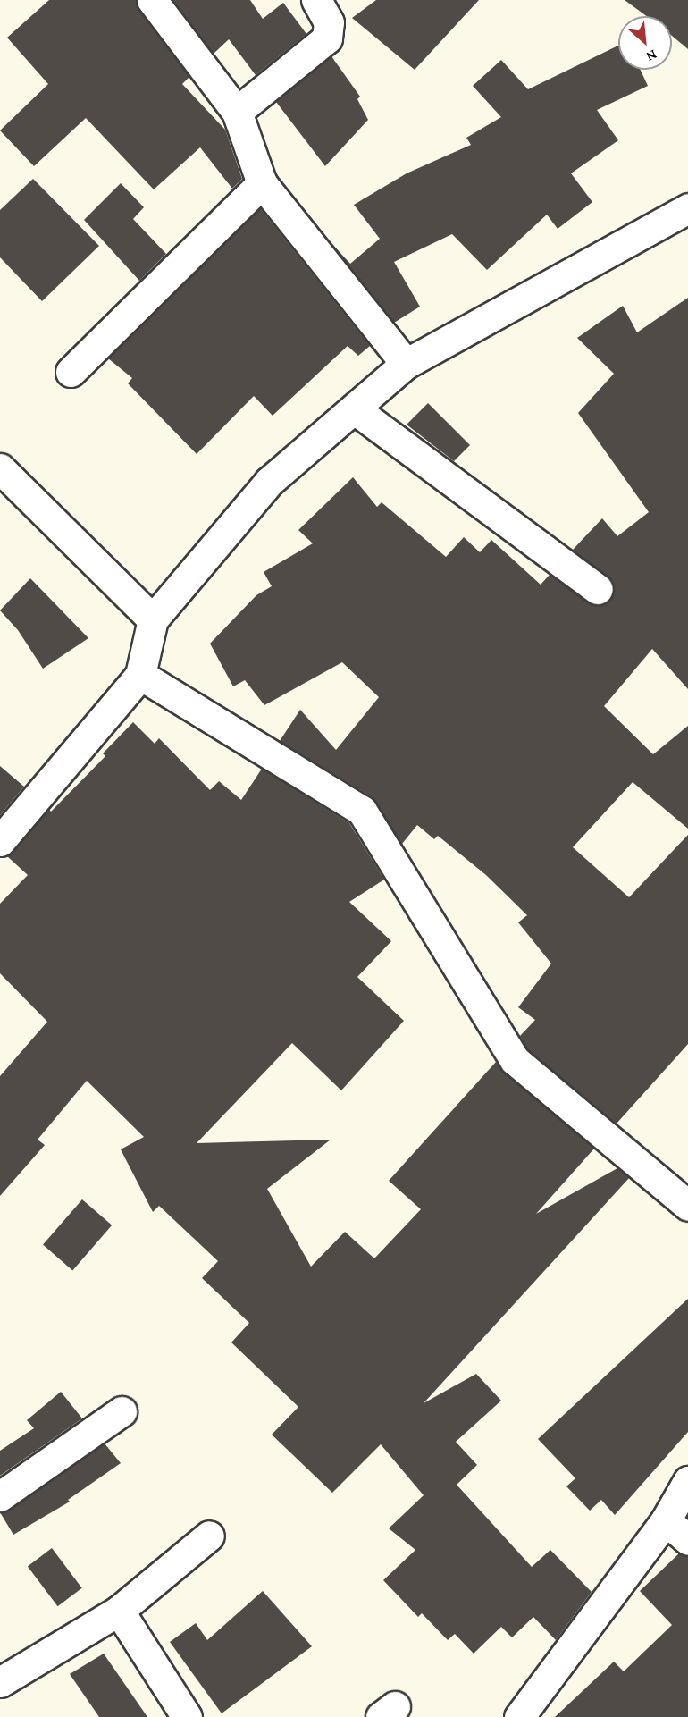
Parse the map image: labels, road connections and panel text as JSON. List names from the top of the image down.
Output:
{
  "north": "bottom right"
}
